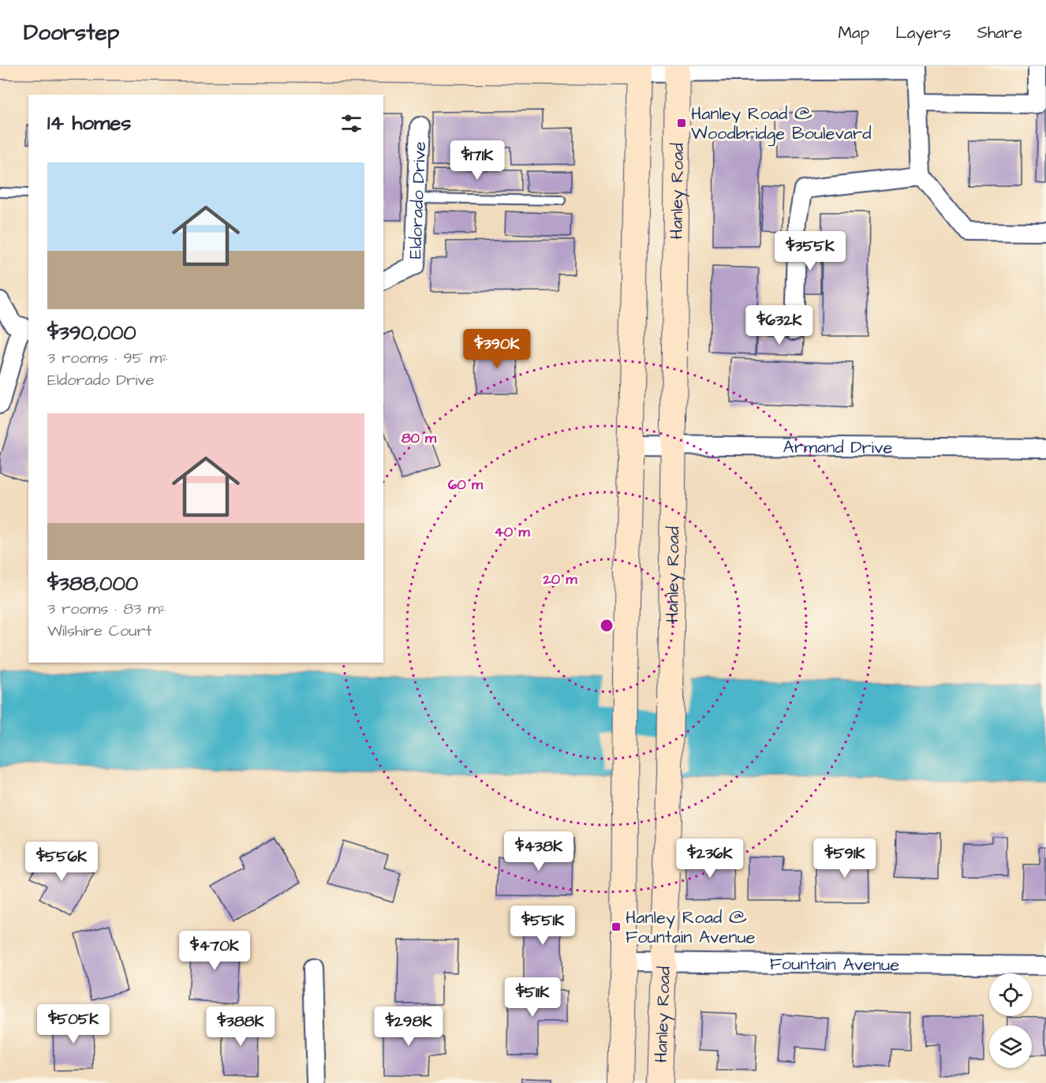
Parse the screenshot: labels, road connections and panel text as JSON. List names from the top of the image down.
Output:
{
  "streets": {
    "main road": ["Hanley Road"],
    "street": ["Eldorado Drive", "Armand Drive", "Fountain Avenue"]
  },
  "crossings": [
    ["Hanley Road", "Armand Drive"],
    ["Hanley Road", "Fountain Avenue"]
  ],
  "places": {
    "transit": ["Hanley Road @ Woodbridge Boulevard", "Hanley Road @ Fountain Avenue"]
  },
  "page": {
    "header": "Doorstep",
    "nav": ["Map", "Layers", "Share"],
    "heading": "14 homes",
    "price": [
      "$171K",
      "$355K",
      "$632K",
      "$390K",
      "$438K",
      "$236K",
      "$591K",
      "$556K",
      "$551K",
      "$470K",
      "$511K",
      "$505K",
      "$388K",
      "$298K"
    ],
    "list": [
      {
        "name": "$390,000",
        "note": "3 rooms · 95 m² · Eldorado Drive"
      },
      {
        "name": "$388,000",
        "note": "3 rooms · 83 m² · Wilshire Court"
      }
    ]
  },
  "rings": [
    "80 m",
    "60 m",
    "40 m",
    "20 m"
  ]
}
